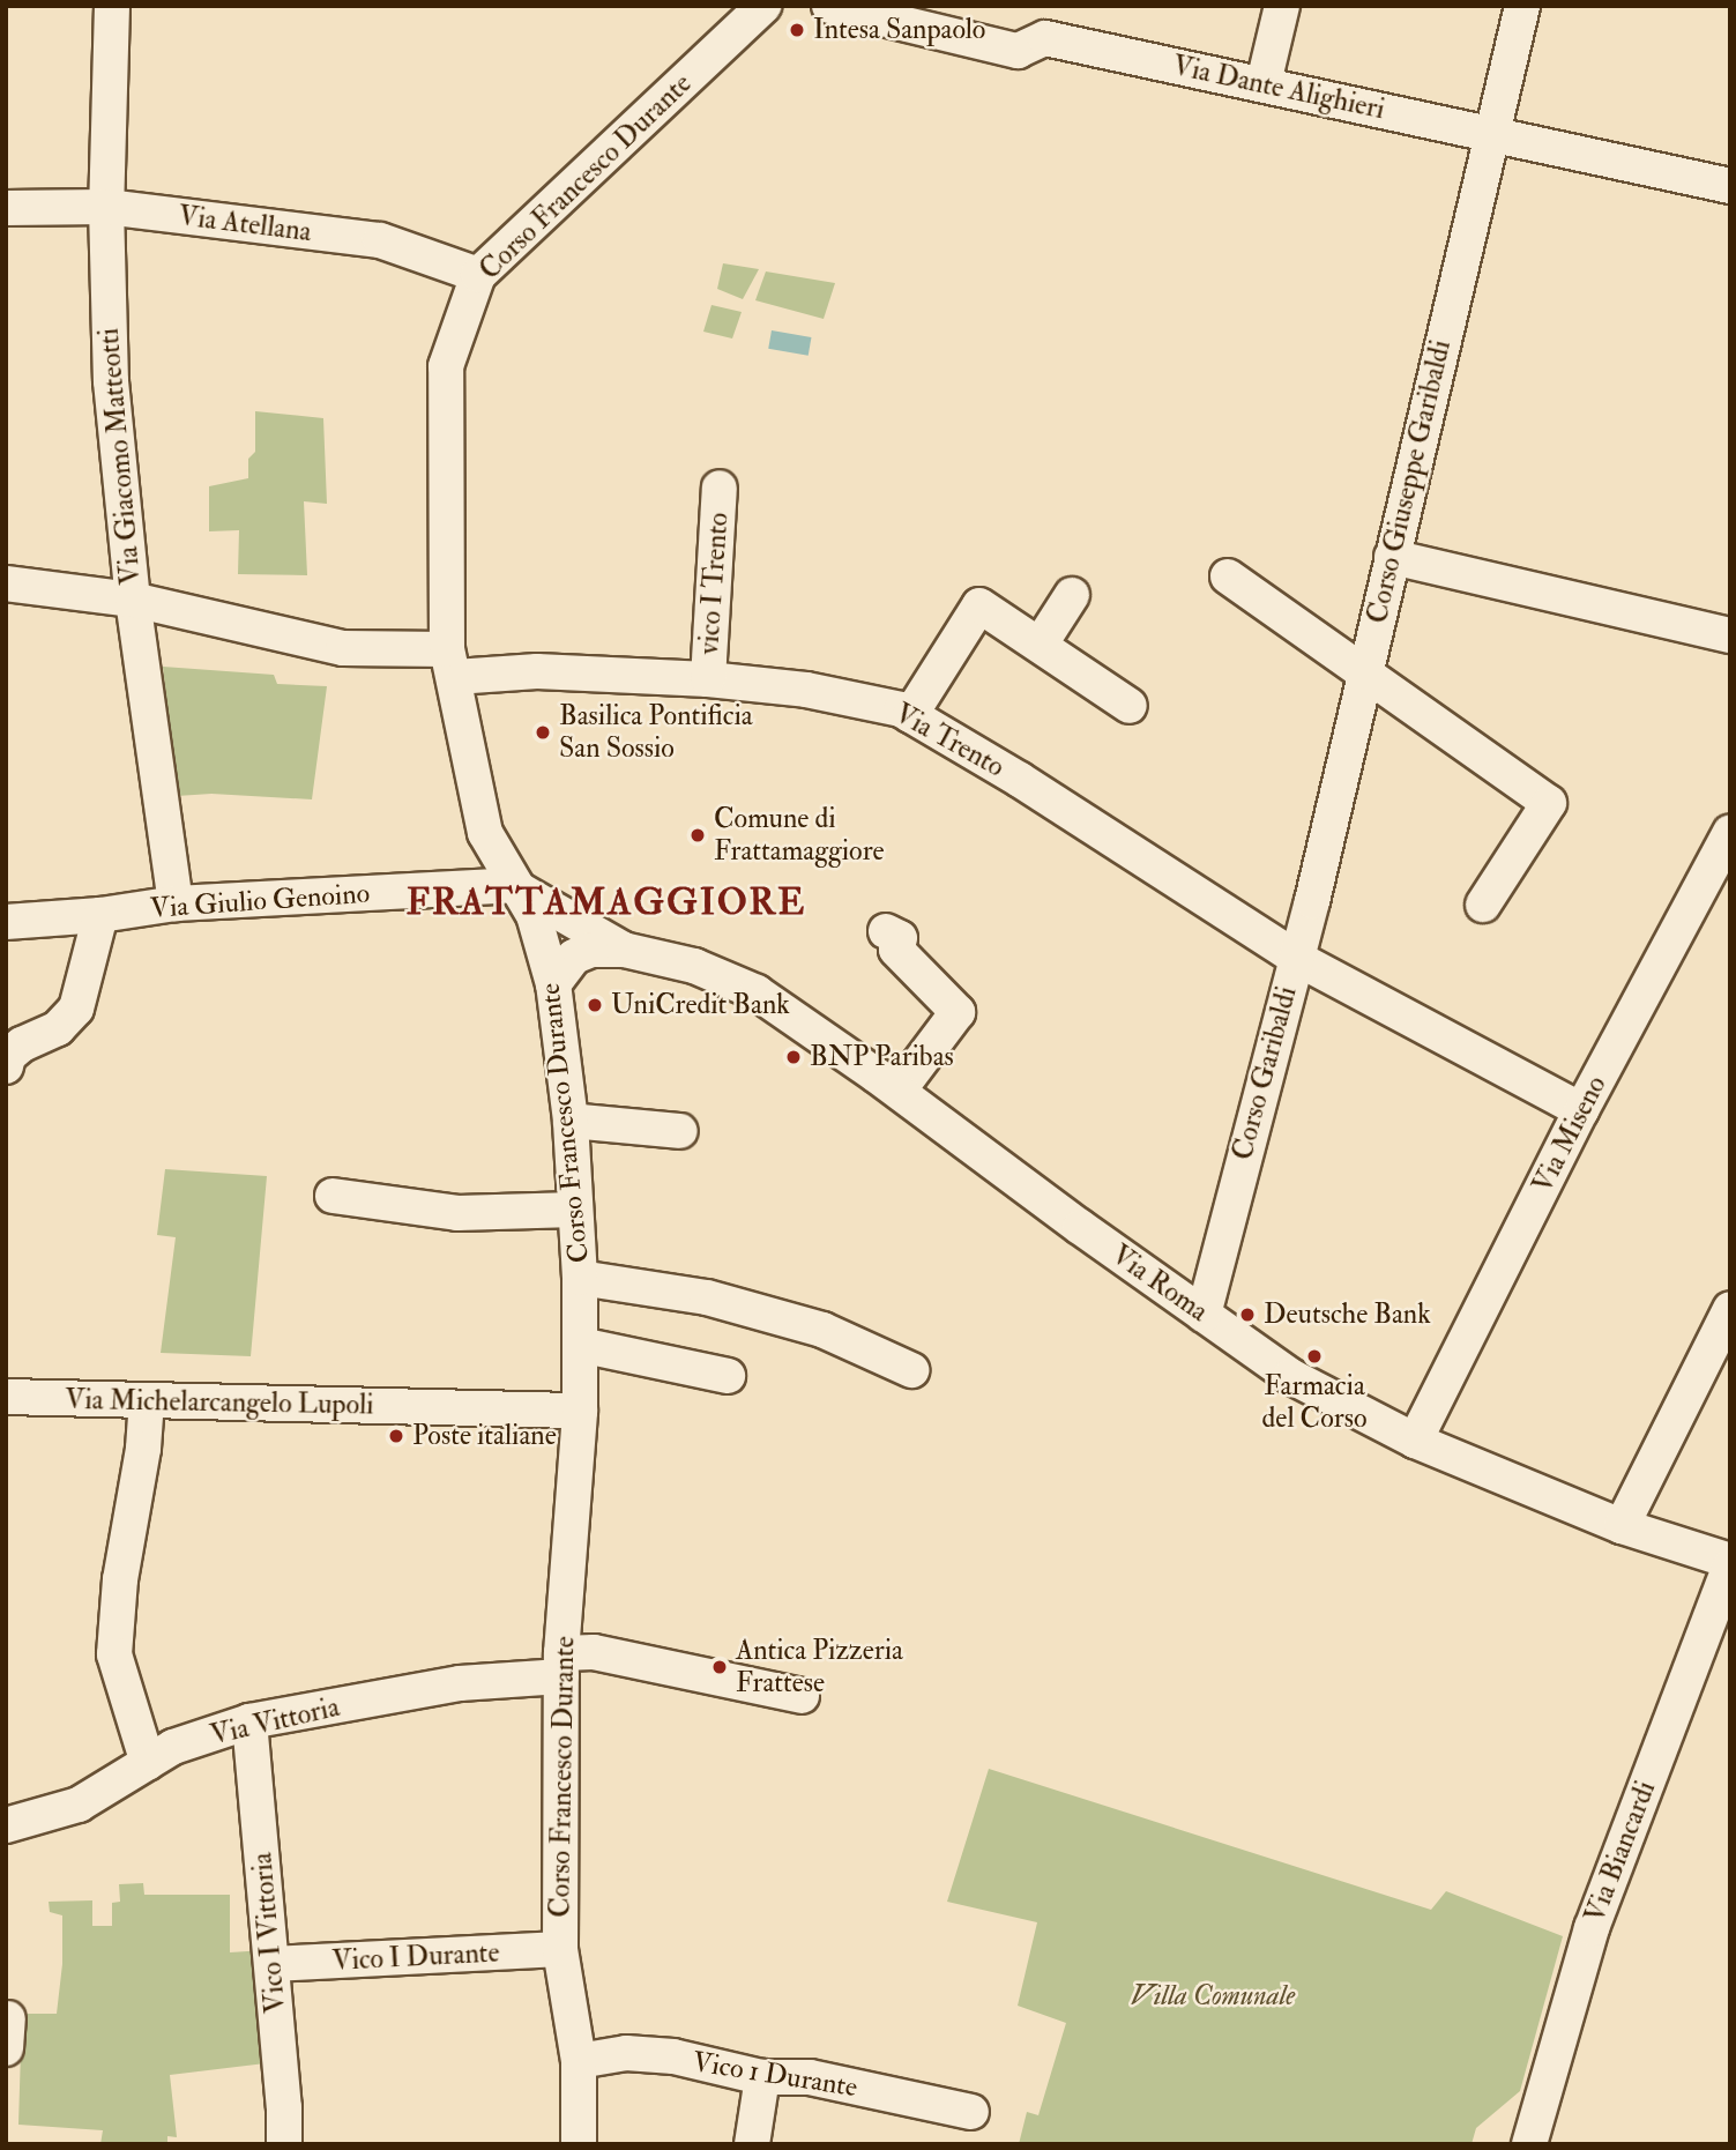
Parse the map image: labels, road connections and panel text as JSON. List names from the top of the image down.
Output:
{
  "streets": {
    "street": [
      "Via Dante Alighieri",
      "Corso Francesco Durante",
      "Via Atellana",
      "Via Giacomo Matteotti",
      "Corso Giuseppe Garibaldi",
      "vico I Trento",
      "Via Trento",
      "Via Giulio Genoino",
      "Corso Garibaldi",
      "Via Miseno",
      "Via Roma",
      "Via Michelarcangelo Lupoli",
      "Via Vittoria",
      "Via Biancardi",
      "Vico I Vittoria",
      "Vico I Durante",
      "Vico 1 Durante"
    ]
  },
  "crossings": [
    ["Via Dante Alighieri", "Corso Giuseppe Garibaldi"],
    ["Corso Francesco Durante", "Via Atellana"],
    ["Corso Francesco Durante", "Via Trento"],
    ["Corso Francesco Durante", "Via Giulio Genoino"],
    ["Corso Francesco Durante", "Via Roma"],
    ["Corso Francesco Durante", "Via Michelarcangelo Lupoli"],
    ["Corso Francesco Durante", "Via Vittoria"],
    ["Corso Francesco Durante", "Vico I Durante"],
    ["Corso Francesco Durante", "Vico 1 Durante"],
    ["Via Atellana", "Via Giacomo Matteotti"],
    ["Via Giacomo Matteotti", "Via Trento"],
    ["Via Giacomo Matteotti", "Via Giulio Genoino"],
    ["Corso Giuseppe Garibaldi", "Via Trento"],
    ["Corso Giuseppe Garibaldi", "Corso Garibaldi"],
    ["vico I Trento", "Via Trento"],
    ["Via Trento", "Corso Garibaldi"],
    ["Via Giulio Genoino", "Via Roma"],
    ["Corso Garibaldi", "Via Miseno"],
    ["Corso Garibaldi", "Via Roma"],
    ["Via Miseno", "Via Roma"],
    ["Via Roma", "Via Biancardi"],
    ["Via Vittoria", "Vico I Vittoria"],
    ["Vico I Vittoria", "Vico I Durante"]
  ],
  "districts": ["FRATTAMAGGIORE"],
  "parks": ["Villa Comunale"],
  "places": [
    "Intesa Sanpaolo",
    "Basilica Pontificia San Sossio",
    "Comune di Frattamaggiore",
    "UniCredit Bank",
    "BNP Paribas",
    "Deutsche Bank",
    "Farmacia del Corso",
    "Poste italiane",
    "Antica Pizzeria Frattese"
  ]
}
